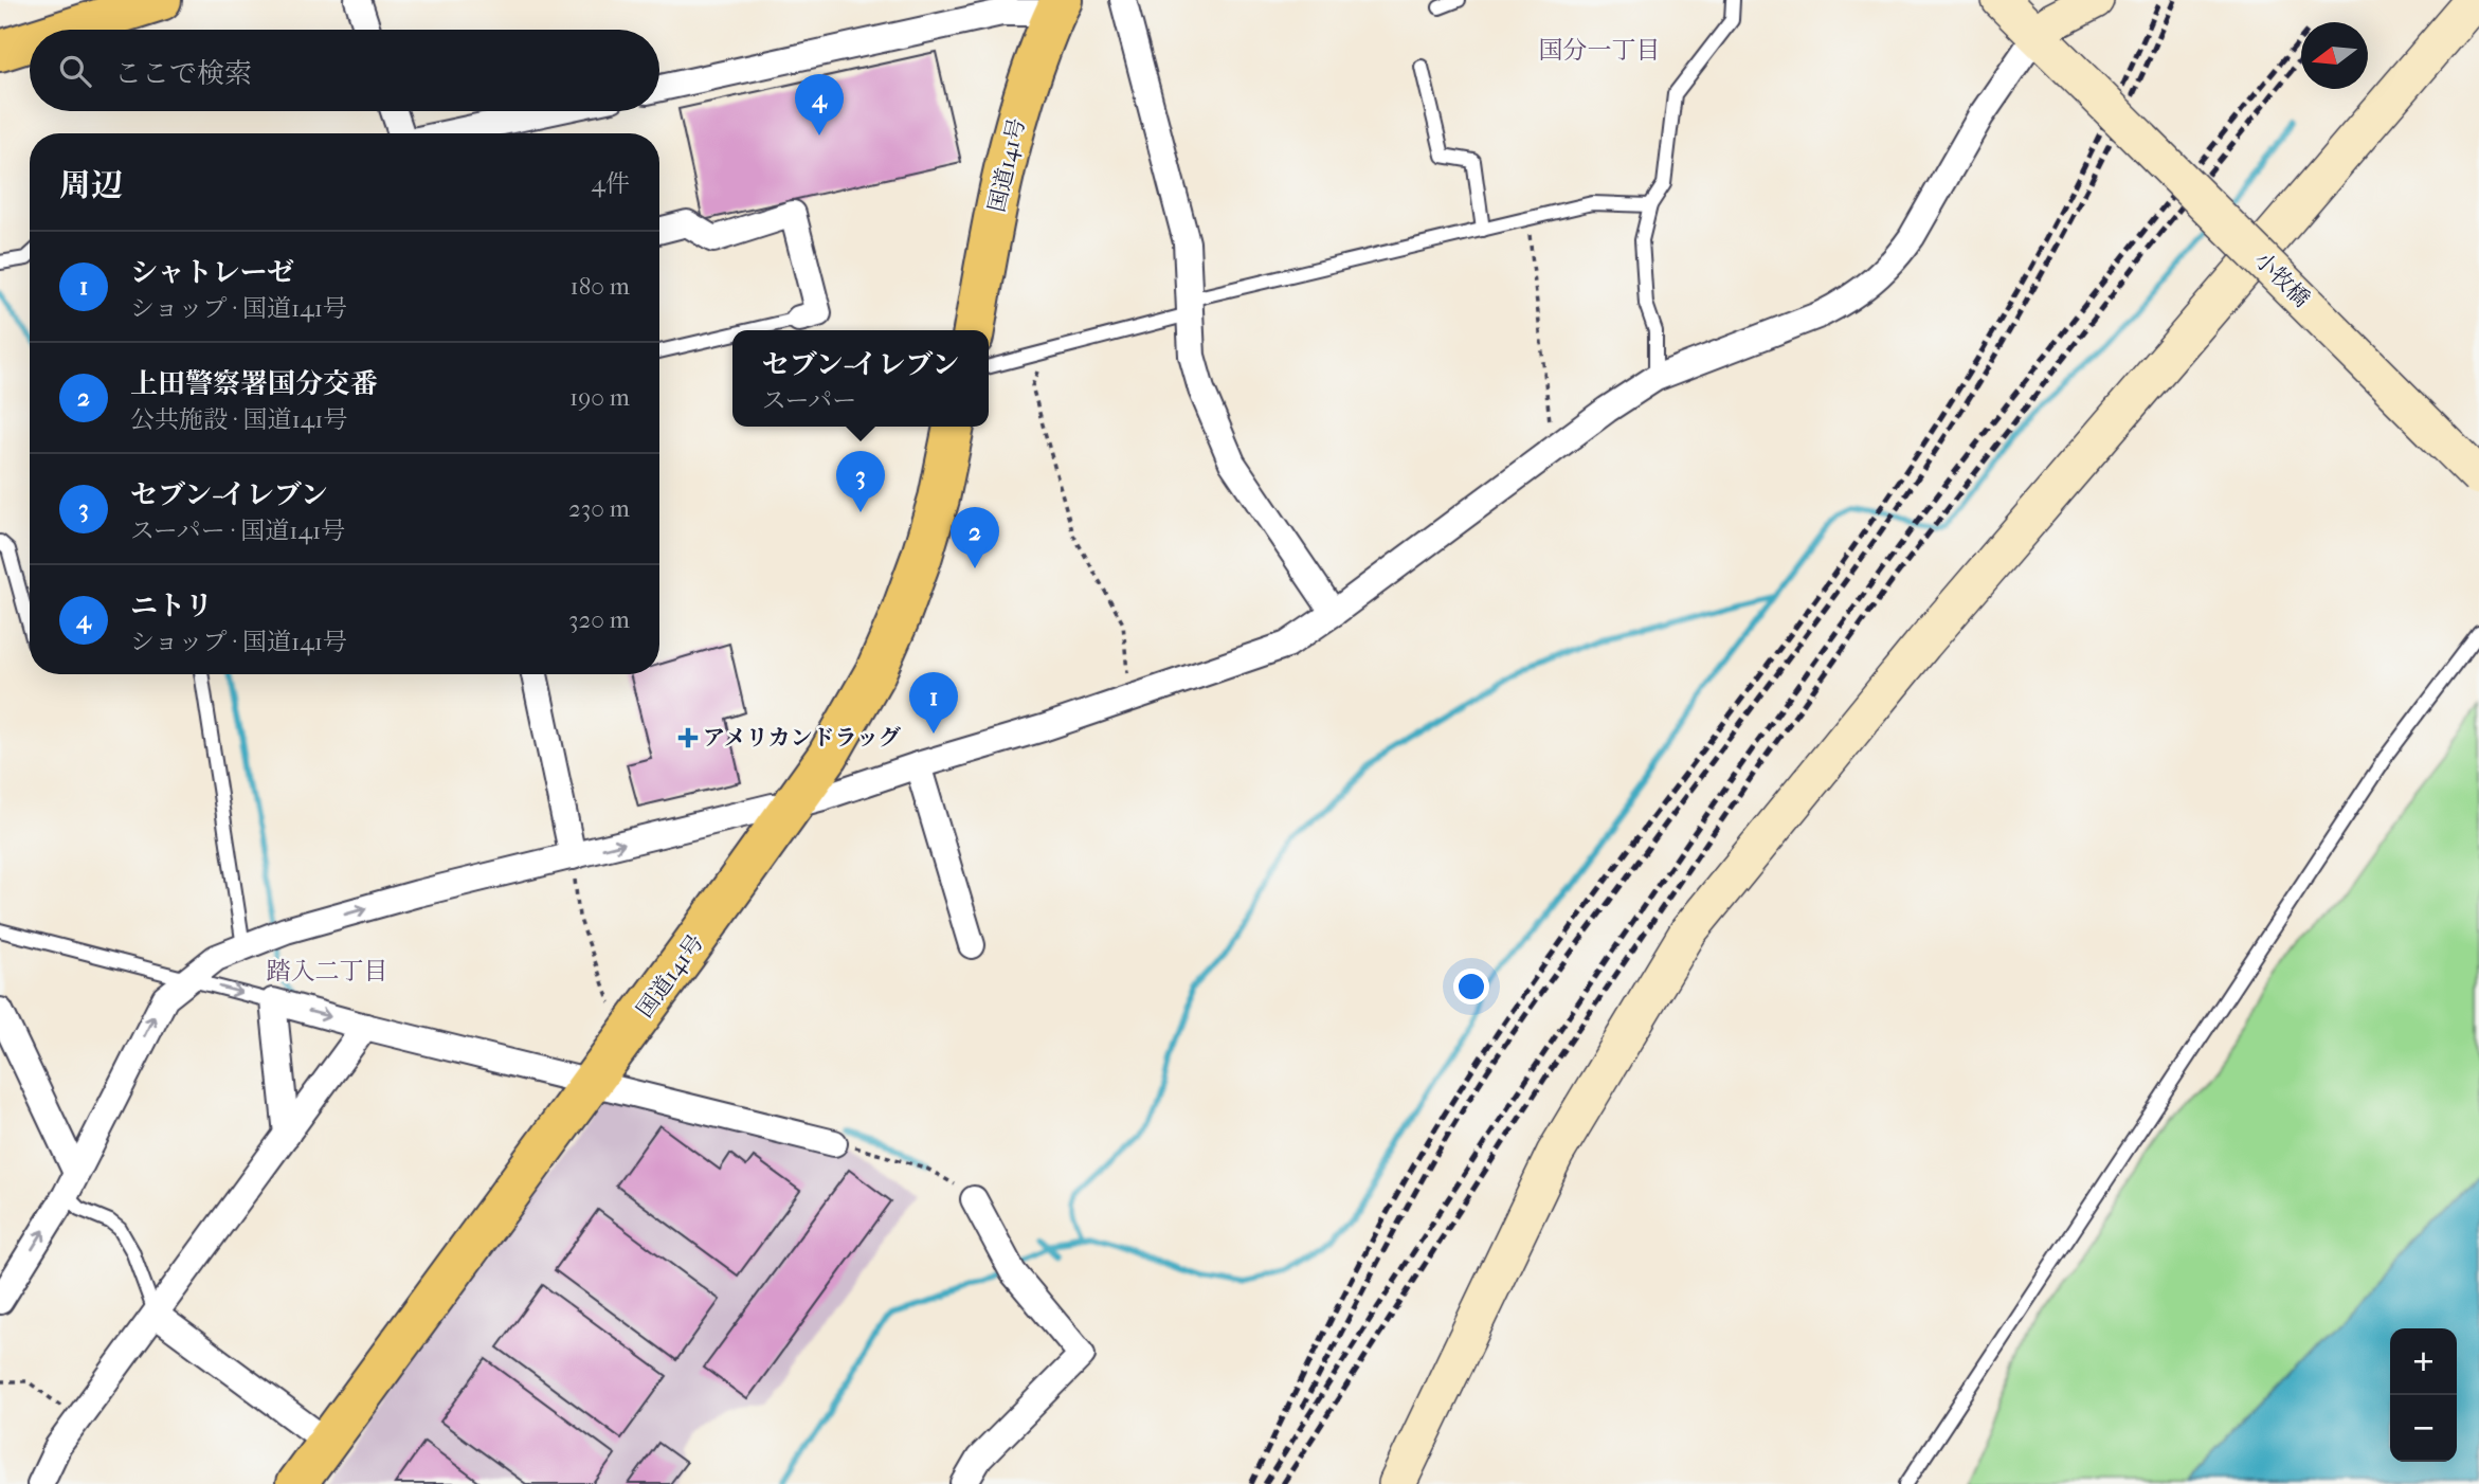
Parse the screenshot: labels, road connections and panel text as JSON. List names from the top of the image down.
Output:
{
  "streets": {
    "highway": ["国道141号"],
    "street": ["小牧橋"]
  },
  "districts": ["国分一丁目", "踏入二丁目"],
  "places": {
    "health": ["アメリカンドラッグ"]
  },
  "north": "left",
  "page": {
    "search": "ここで検索",
    "pins": [
      "4",
      "3",
      "2",
      "1"
    ],
    "heading": ["周辺", "4件"],
    "list": [
      {
        "mark": "1",
        "name": "シャトレーゼ",
        "note": "ショップ · 国道141号",
        "value": "180 m"
      },
      {
        "mark": "2",
        "name": "上田警察署国分交番",
        "note": "公共施設 · 国道141号",
        "value": "190 m"
      },
      {
        "mark": "3",
        "name": "セブン-イレブン",
        "note": "スーパー · 国道141号",
        "value": "230 m"
      },
      {
        "mark": "4",
        "name": "ニトリ",
        "note": "ショップ · 国道141号",
        "value": "320 m"
      }
    ],
    "popup": ["セブン-イレブン", "スーパー"],
    "map_buttons": ["+", "−"]
  }
}
